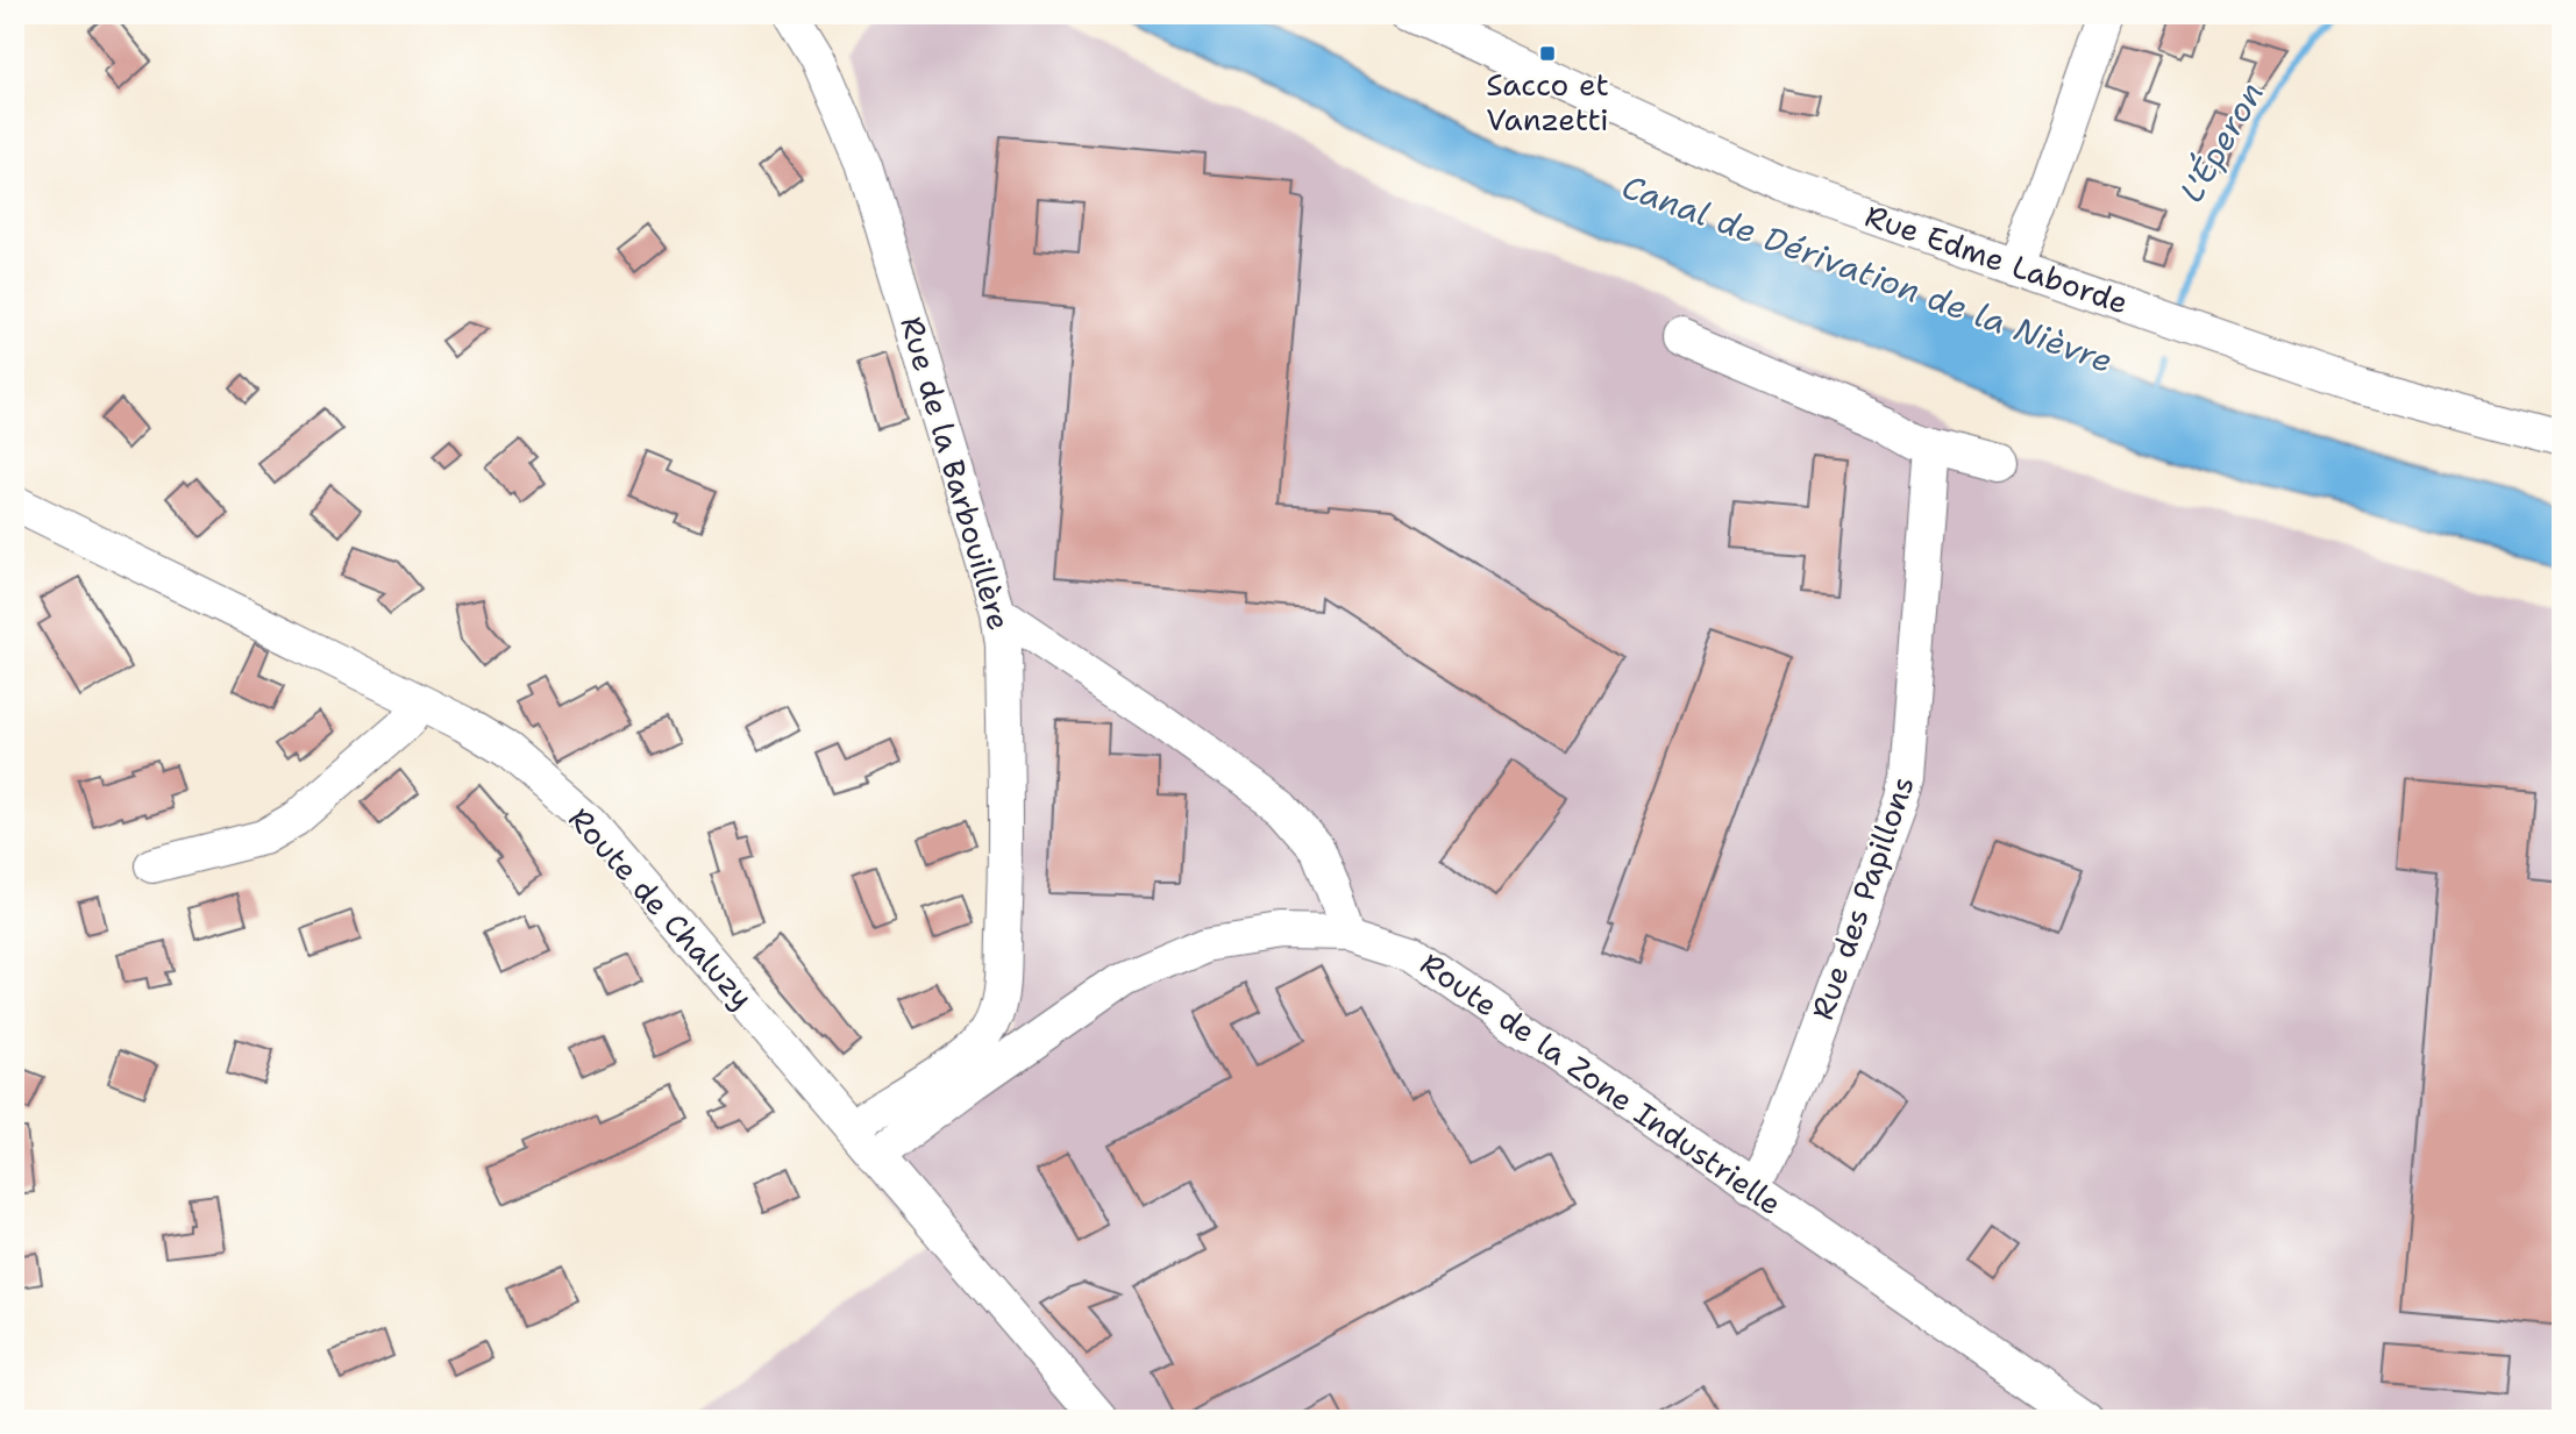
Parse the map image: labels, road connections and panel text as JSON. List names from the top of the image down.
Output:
{
  "streets": {
    "street": [
      "Rue Edme Laborde",
      "Rue de la Barbouillère",
      "Rue des Papillons",
      "Route de Chaluzy",
      "Route de la Zone Industrielle"
    ]
  },
  "crossings": [
    ["Rue de la Barbouillère", "Route de Chaluzy"],
    ["Rue des Papillons", "Route de la Zone Industrielle"],
    ["Route de Chaluzy", "Route de la Zone Industrielle"]
  ],
  "water": ["L'Éperon", "Canal de Dérivation de la Nièvre"],
  "places": {
    "transit": ["Sacco et Vanzetti"]
  }
}
